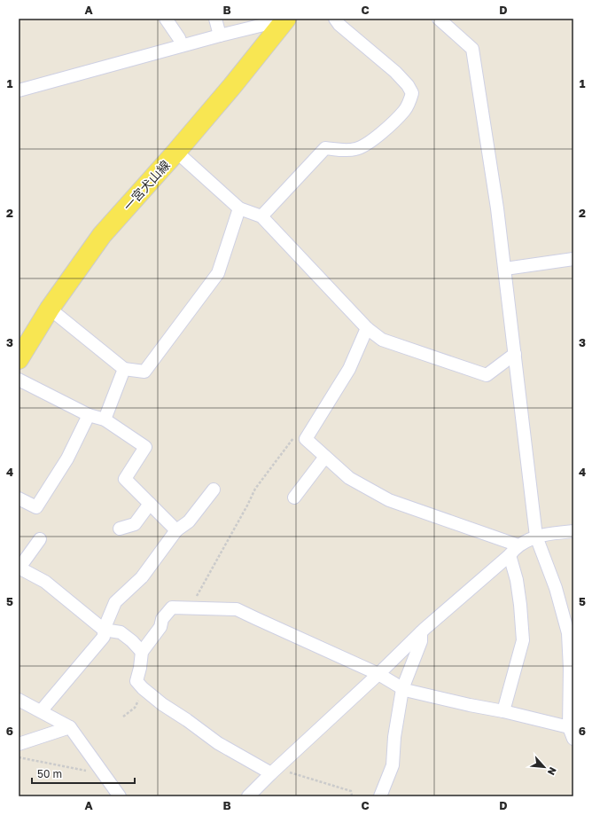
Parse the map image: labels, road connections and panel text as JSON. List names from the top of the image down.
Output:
{
  "streets": {
    "main road": ["一宮犬山線"]
  },
  "scale_bar": "50 m",
  "north": "bottom right",
  "grid": {
    "columns": [
      "A",
      "B",
      "C",
      "D"
    ],
    "rows": [
      "1",
      "2",
      "3",
      "4",
      "5",
      "6"
    ]
  }
}
